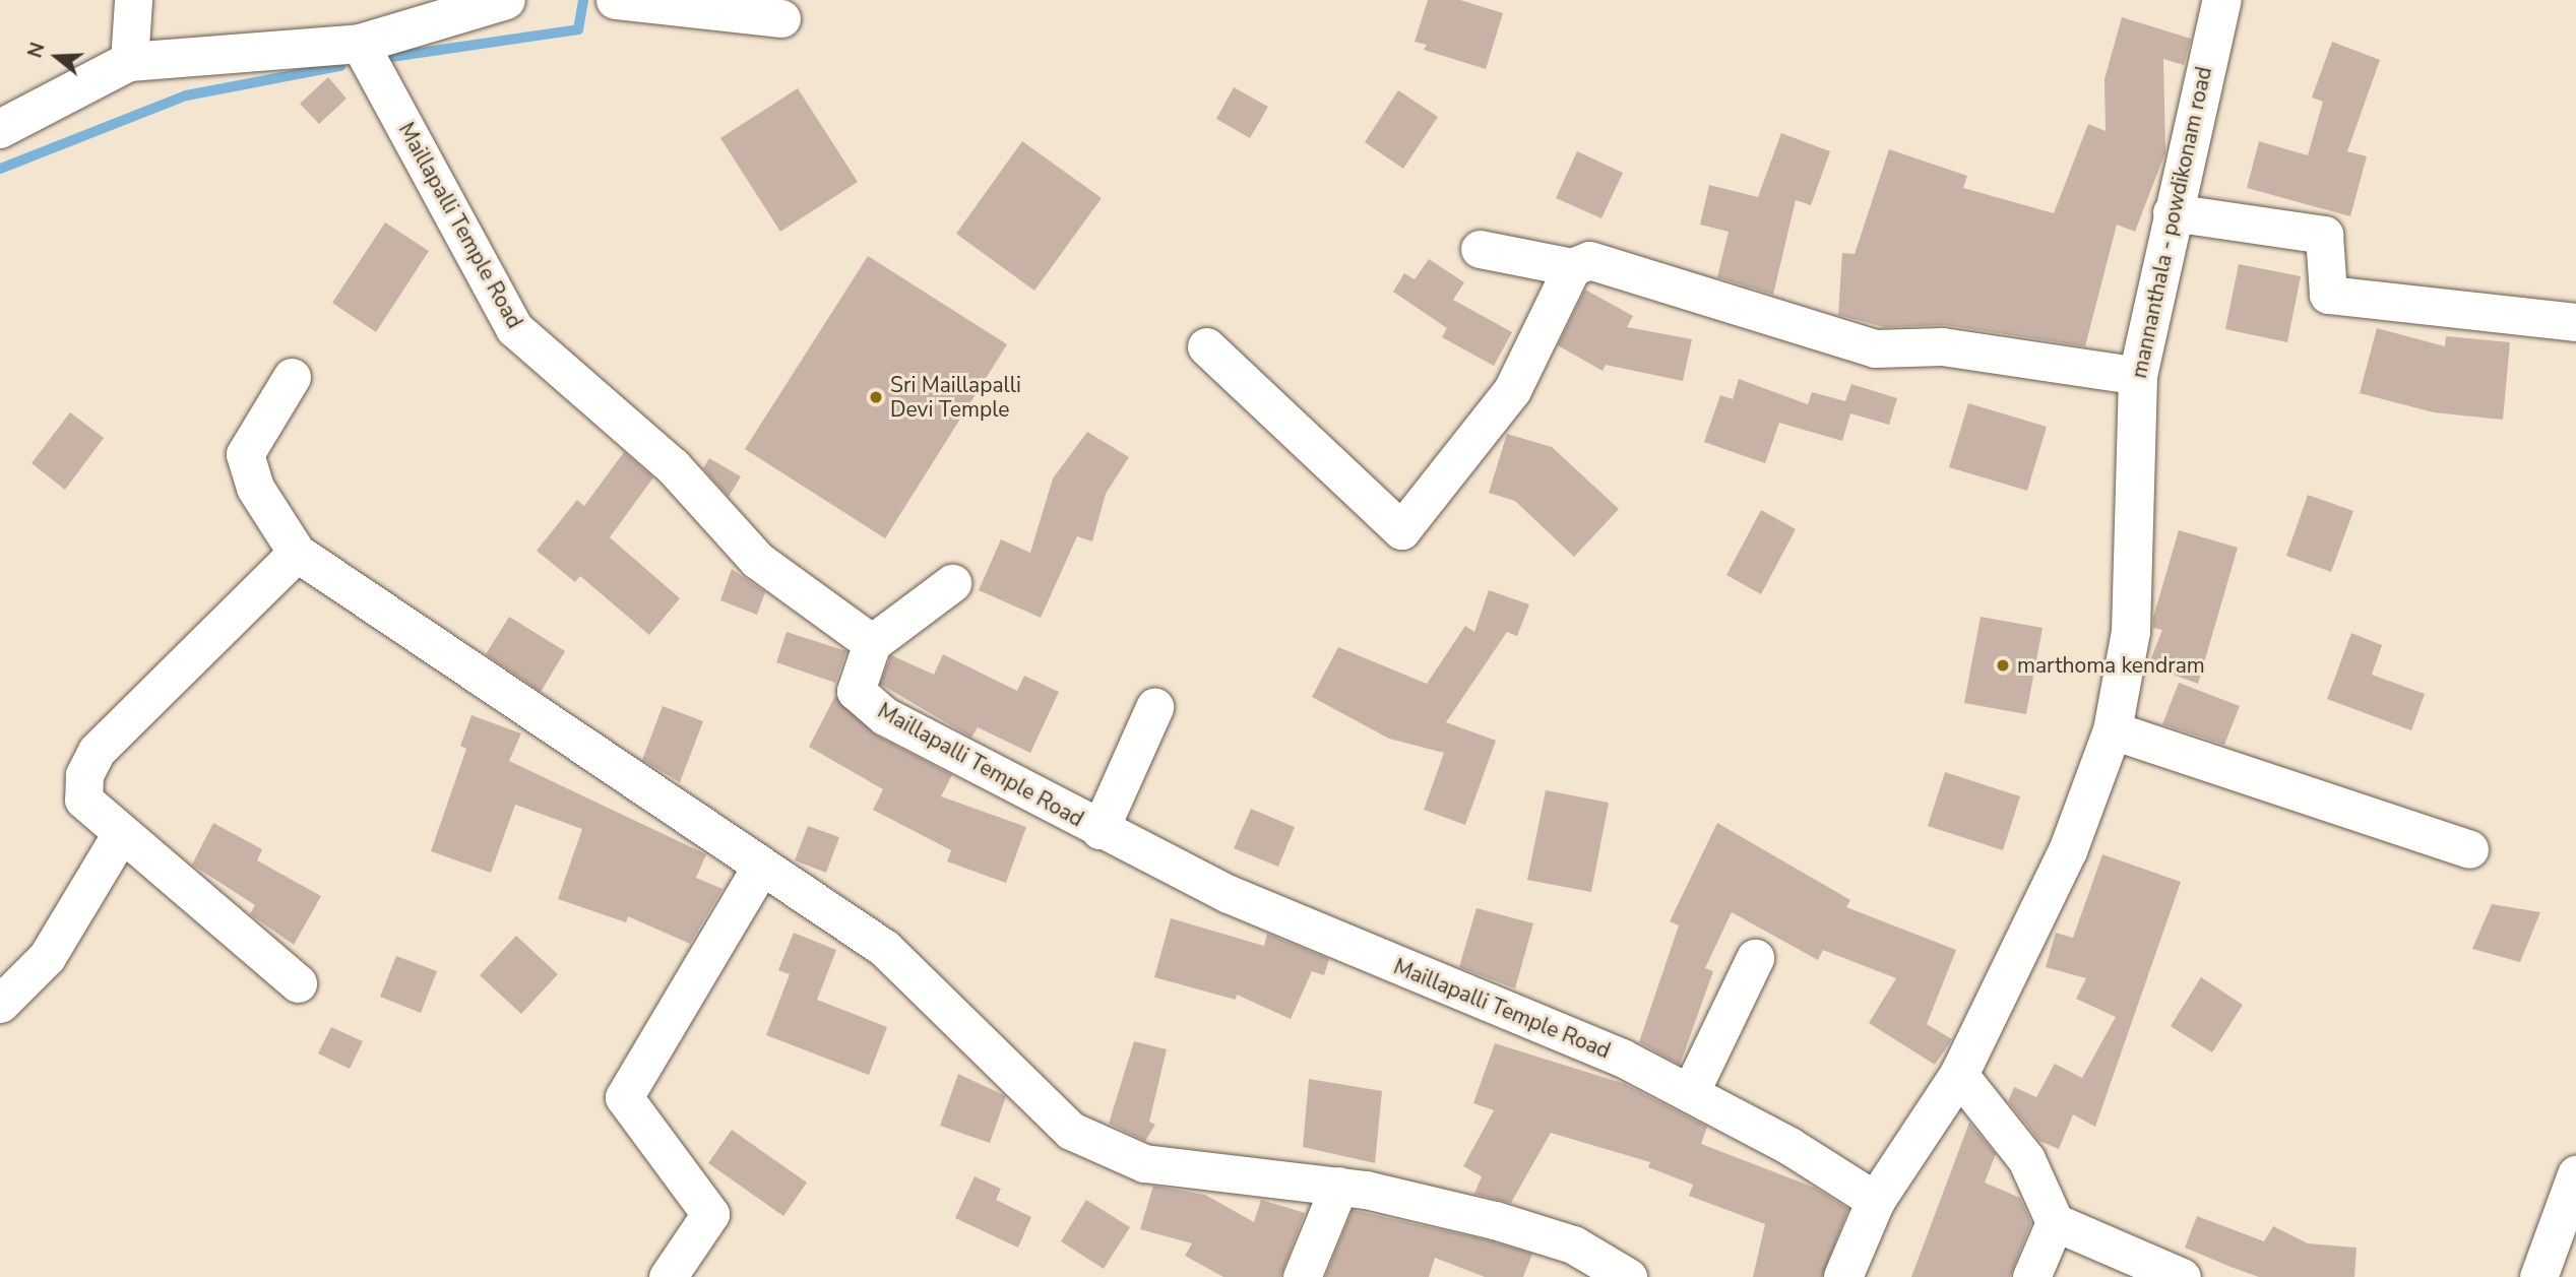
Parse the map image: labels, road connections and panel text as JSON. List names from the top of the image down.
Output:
{
  "streets": {
    "main road": ["mannanthala - powdikonam road"],
    "street": ["Maillapalli Temple Road"]
  },
  "crossings": [
    ["mannanthala - powdikonam road", "Maillapalli Temple Road"]
  ],
  "places": ["Sri Maillapalli Devi Temple", "marthoma kendram"],
  "north": "left"
}
